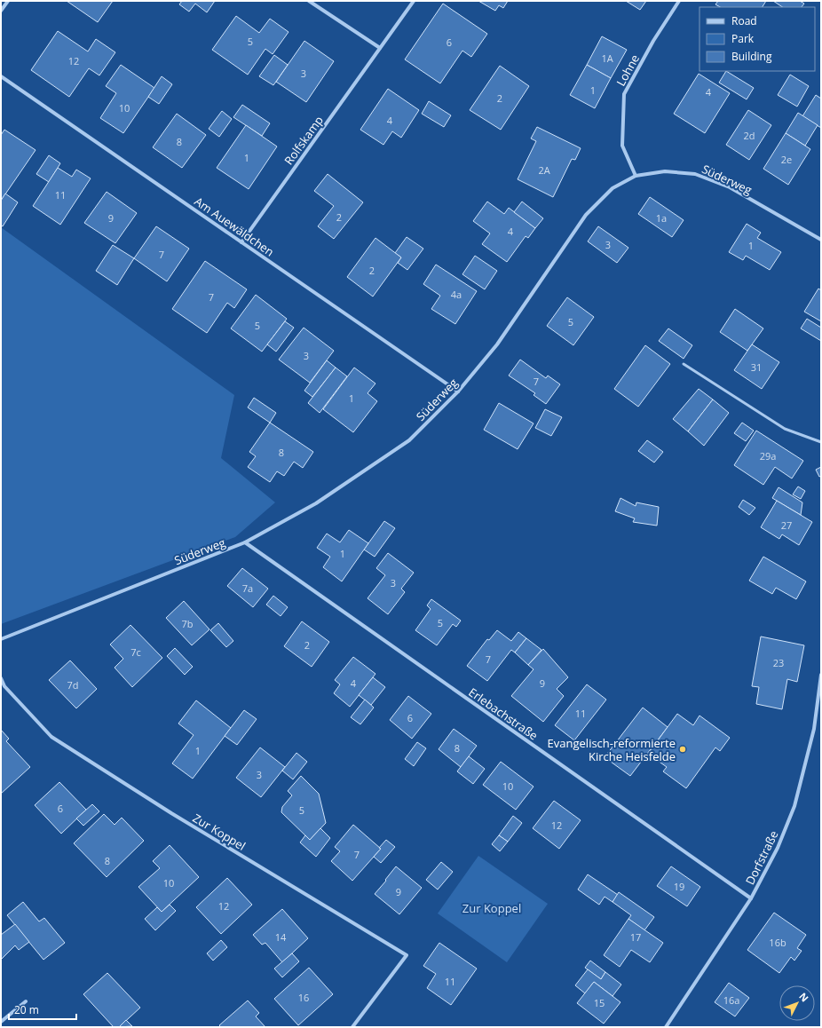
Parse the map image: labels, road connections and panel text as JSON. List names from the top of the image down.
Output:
{
  "streets": {
    "street": [
      "Lohne",
      "Rolfskamp",
      "Süderweg",
      "Am Auewäldchen",
      "Erlebachstraße",
      "Zur Koppel",
      "Dorfstraße"
    ]
  },
  "crossings": [
    ["Lohne", "Süderweg"],
    ["Rolfskamp", "Am Auewäldchen"],
    ["Süderweg", "Am Auewäldchen"],
    ["Süderweg", "Erlebachstraße"],
    ["Erlebachstraße", "Dorfstraße"]
  ],
  "parks": ["Zur Koppel"],
  "places": ["Evangelisch-reformierte Kirche Heisfelde"],
  "house_numbers": [
    "5",
    "6",
    "1A",
    "12",
    "3",
    "1",
    "4",
    "2",
    "10",
    "4",
    "2d",
    "8",
    "1",
    "2e",
    "2A",
    "11",
    "2",
    "9",
    "1a",
    "4",
    "3",
    "1",
    "7",
    "2",
    "4a",
    "7",
    "5",
    "5",
    "3",
    "31",
    "7",
    "1",
    "8",
    "29a",
    "27",
    "1",
    "3",
    "7a",
    "5",
    "7b",
    "2",
    "7c",
    "7",
    "23",
    "4",
    "9",
    "7d",
    "11",
    "6",
    "8",
    "1",
    "3",
    "10",
    "6",
    "5",
    "12",
    "7",
    "8",
    "10",
    "19",
    "9",
    "12",
    "14",
    "17",
    "16b",
    "11",
    "16",
    "16a",
    "15"
  ],
  "legend": ["Road", "Park", "Building"],
  "scale_bar": "20 m",
  "north": "top right"
}
